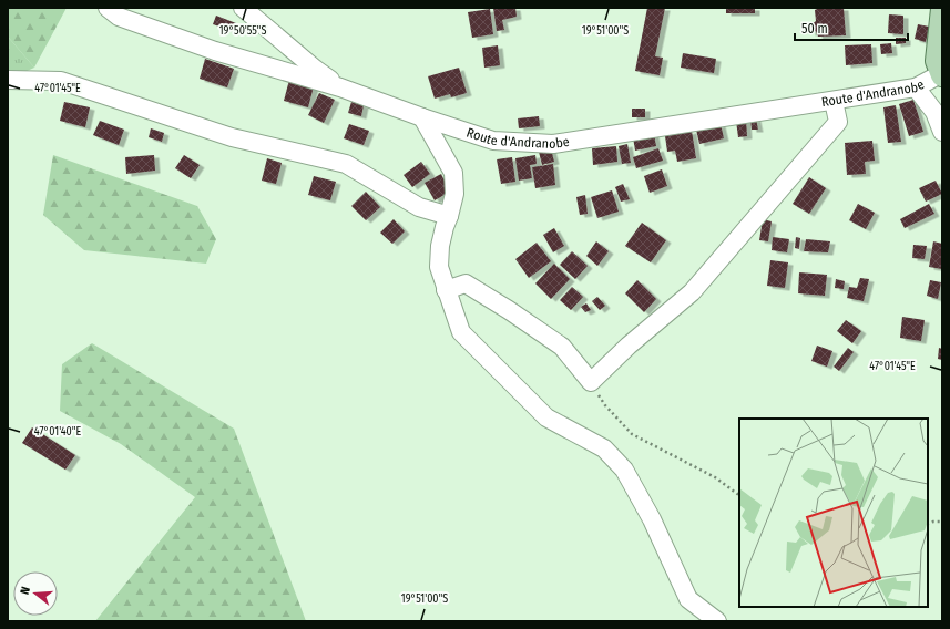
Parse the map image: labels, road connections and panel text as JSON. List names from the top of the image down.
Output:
{
  "streets": {
    "street": ["Route d'Andranobe"]
  },
  "scale_bar": "50 m",
  "north": "left",
  "coordinates": [
    "19°50'55\"S",
    "19°51'00\"S",
    "47°01'45\"E",
    "47°01'40\"E"
  ]
}
